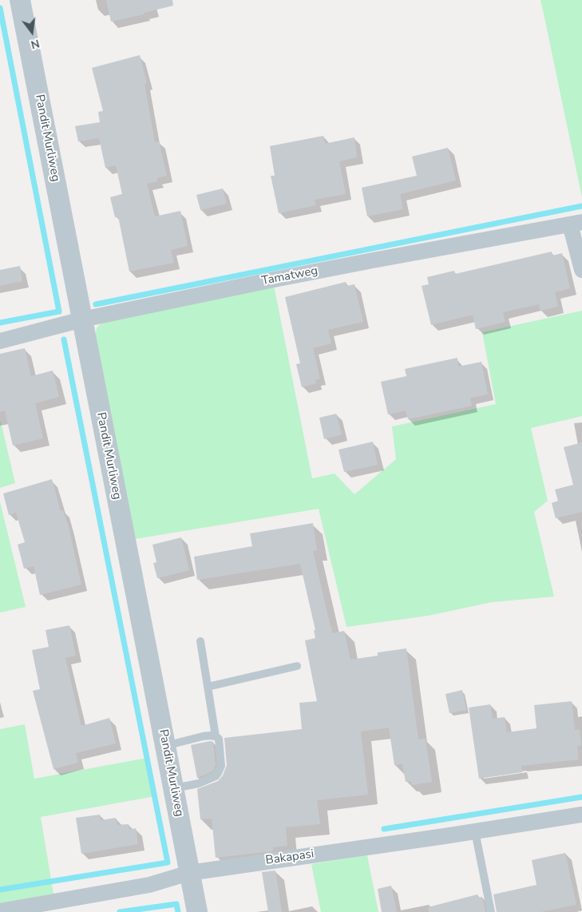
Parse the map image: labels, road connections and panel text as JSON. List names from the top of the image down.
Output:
{
  "streets": {
    "street": ["Pandit Murliweg", "Tamatweg", "Bakapasi"]
  },
  "crossings": [
    ["Pandit Murliweg", "Tamatweg"],
    ["Pandit Murliweg", "Bakapasi"]
  ],
  "north": "bottom"
}
